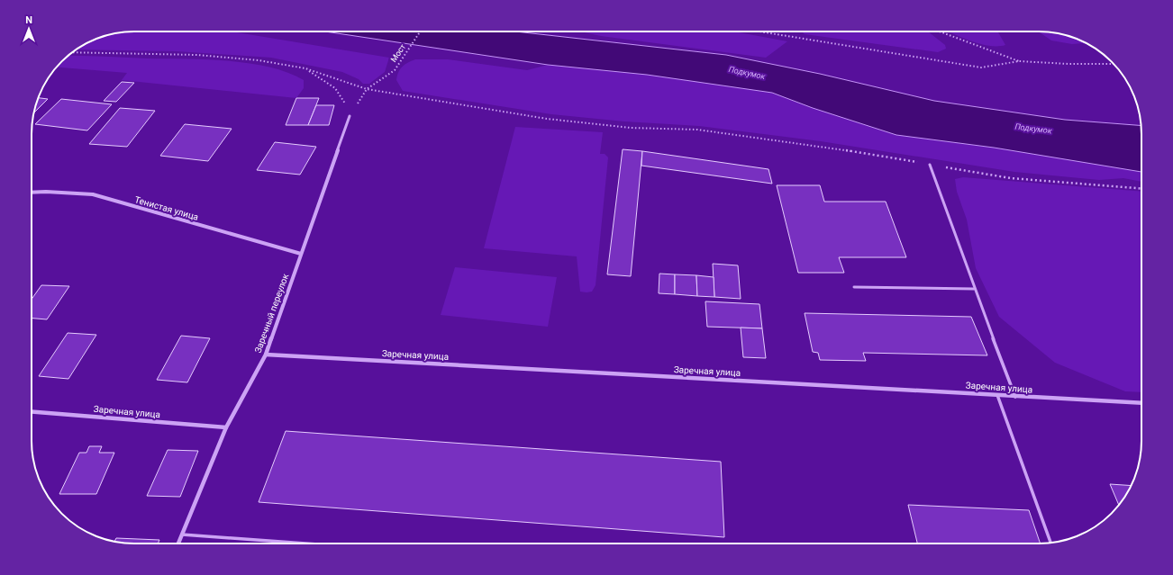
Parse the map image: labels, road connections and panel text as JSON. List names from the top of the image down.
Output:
{
  "streets": {
    "street": ["Тенистая улица", "Заречный переулок", "Заречная улица"],
    "path": ["Мост"]
  },
  "crossings": [
    ["Тенистая улица", "Заречный переулок"],
    ["Заречный переулок", "Заречная улица"]
  ],
  "water": ["Подкумок"],
  "north": "top"
}
